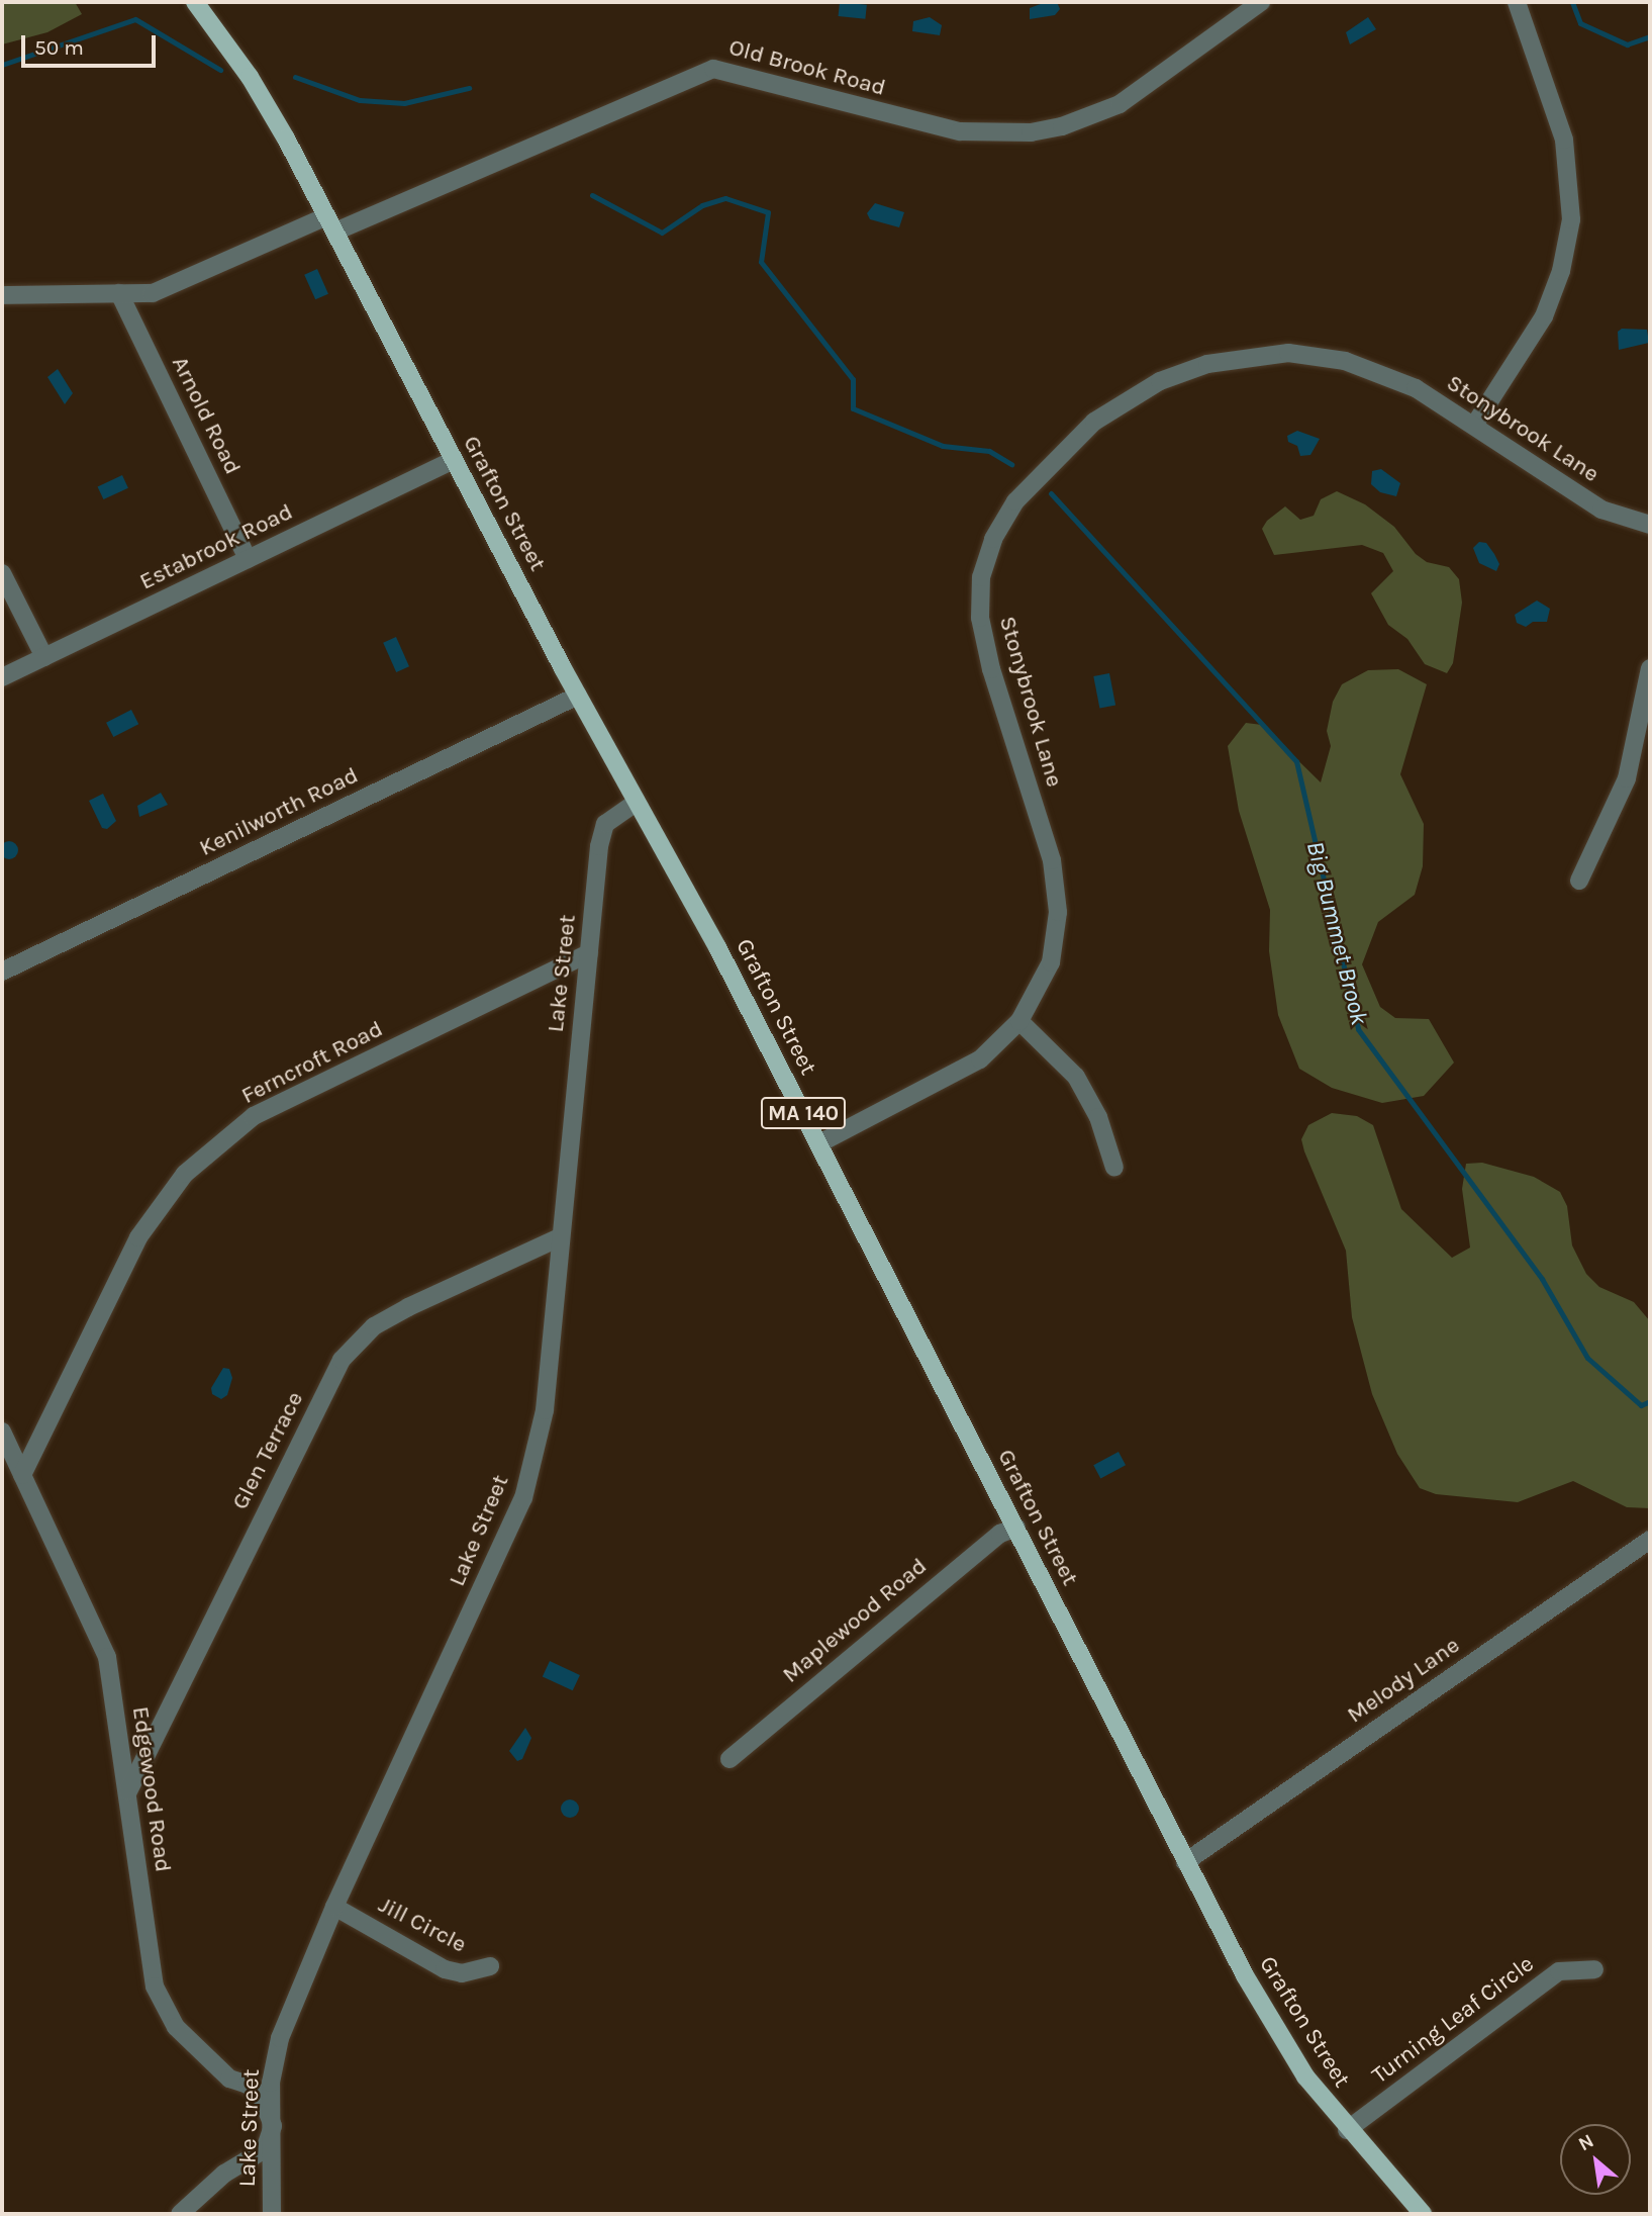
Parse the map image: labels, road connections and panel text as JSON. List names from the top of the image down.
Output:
{
  "streets": {
    "main road": ["Grafton Street", "MA 140"],
    "street": [
      "Old Brook Road",
      "Arnold Road",
      "Stonybrook Lane",
      "Estabrook Road",
      "Kenilworth Road",
      "Lake Street",
      "Ferncroft Road",
      "Glen Terrace",
      "Maplewood Road",
      "Melody Lane",
      "Edgewood Road",
      "Jill Circle",
      "Turning Leaf Circle"
    ]
  },
  "crossings": [
    ["Old Brook Road", "Arnold Road"],
    ["Old Brook Road", "Grafton Street"],
    ["Arnold Road", "Estabrook Road"],
    ["Stonybrook Lane", "Grafton Street"],
    ["Grafton Street", "Estabrook Road"],
    ["Grafton Street", "Kenilworth Road"],
    ["Grafton Street", "Lake Street"],
    ["Grafton Street", "Maplewood Road"],
    ["Grafton Street", "Melody Lane"],
    ["Grafton Street", "Turning Leaf Circle"],
    ["Lake Street", "Ferncroft Road"],
    ["Lake Street", "Glen Terrace"],
    ["Lake Street", "Edgewood Road"],
    ["Lake Street", "Jill Circle"],
    ["Ferncroft Road", "Edgewood Road"],
    ["Glen Terrace", "Edgewood Road"]
  ],
  "water": ["Big Bummet Brook"],
  "scale_bar": "50 m",
  "north": "top left"
}
